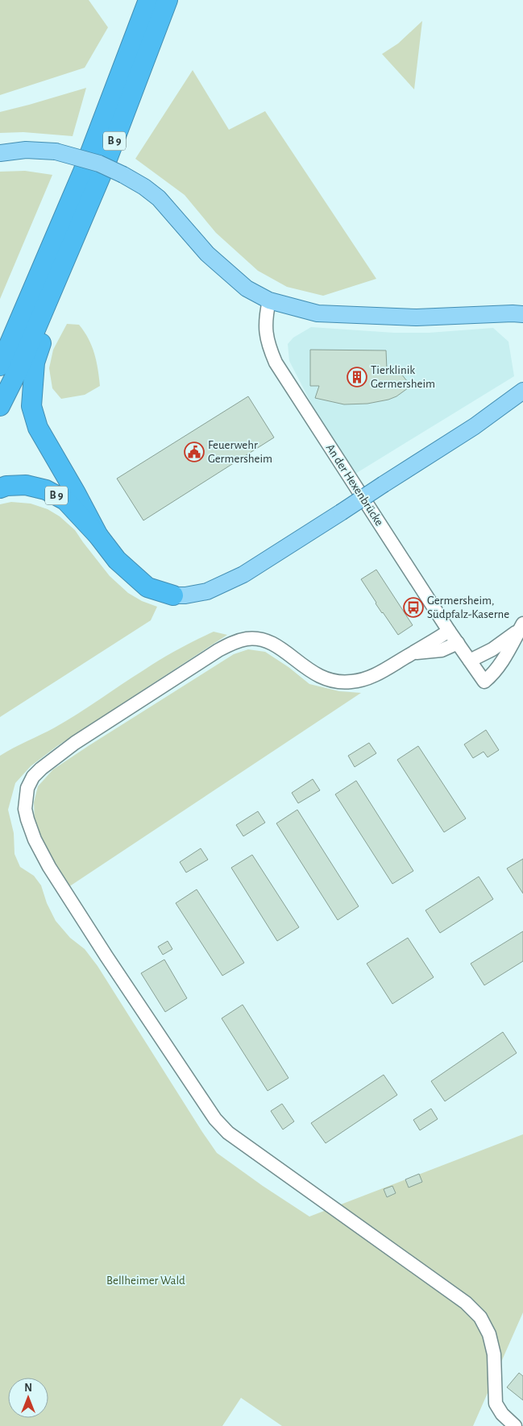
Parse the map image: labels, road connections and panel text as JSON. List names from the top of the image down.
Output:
{
  "streets": {
    "highway": ["B 9"],
    "street": ["An der Hexenbrücke"]
  },
  "crossings": [
    ["B 9", "An der Hexenbrücke"]
  ],
  "parks": ["Bellheimer Wald"],
  "places": {
    "building": ["Tierklinik Germersheim"],
    "public building": ["Feuerwehr Germersheim"],
    "bus stop": ["Germersheim, Südpfalz-Kaserne"]
  },
  "north": "top"
}
